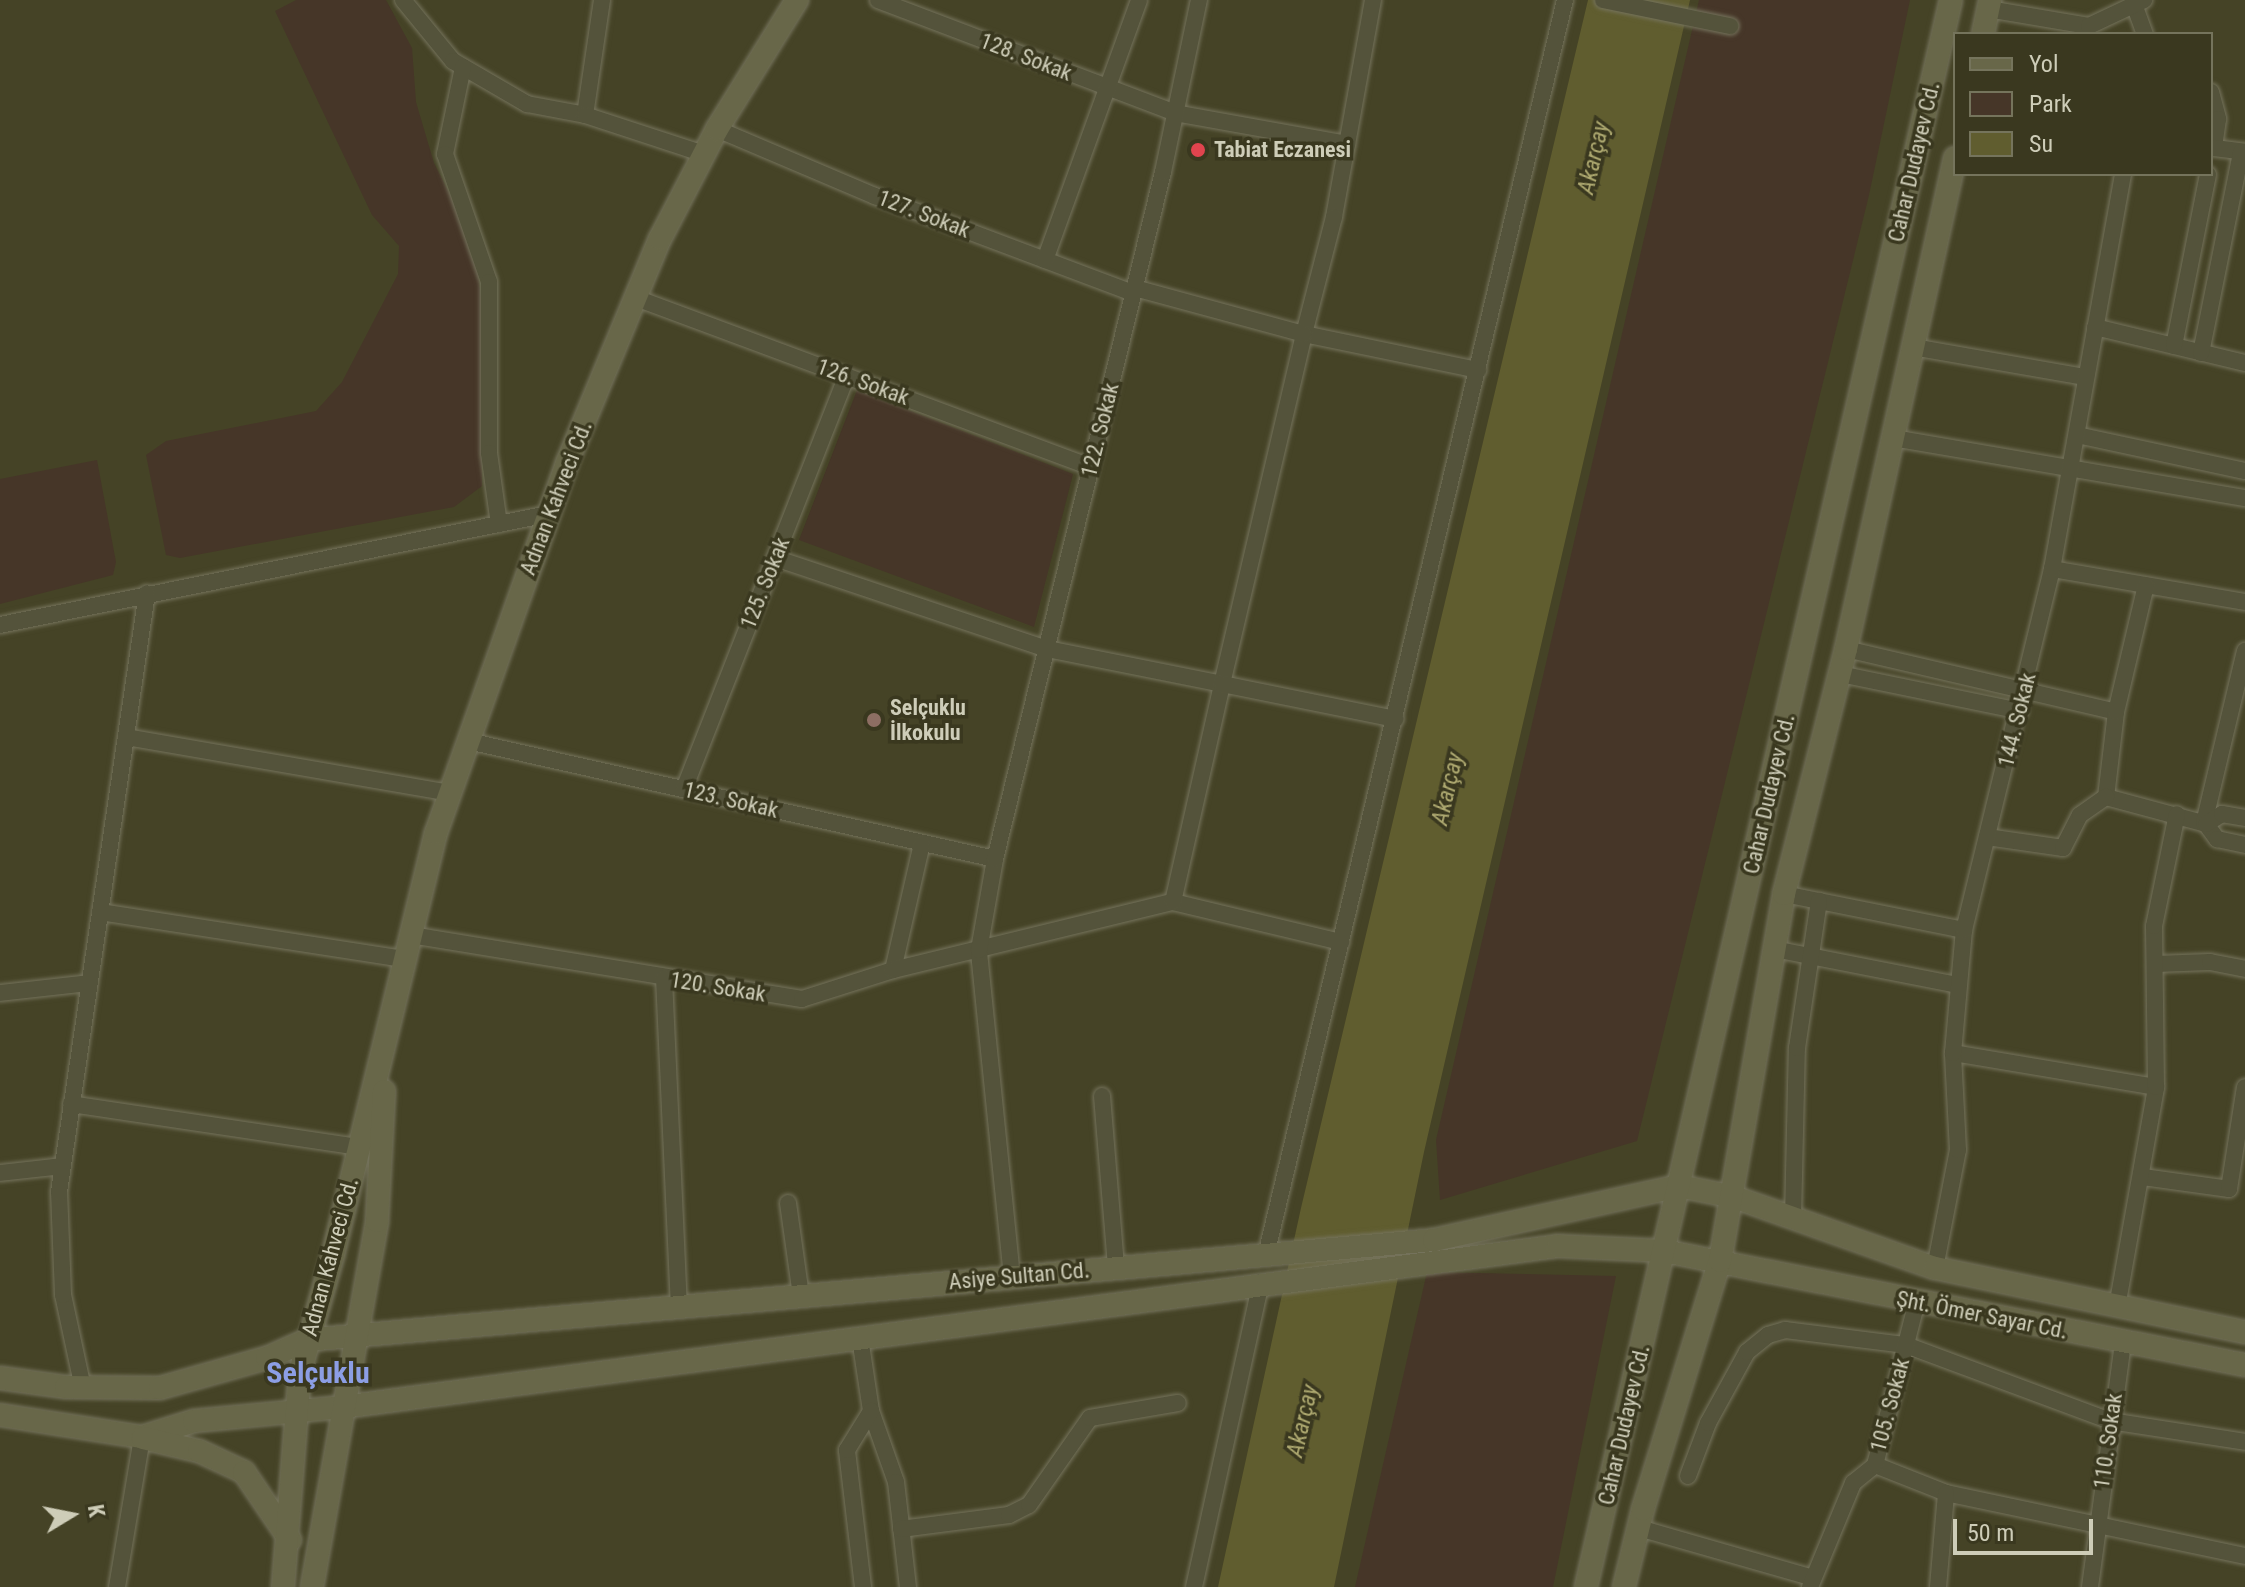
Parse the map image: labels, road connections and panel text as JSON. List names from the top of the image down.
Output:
{
  "streets": {
    "main road": [
      "Cahar Dudayev Cd.",
      "Adnan Kahveci Cd.",
      "Asiye Sultan Cd.",
      "Şht. Ömer Sayar Cd."
    ],
    "street": [
      "128. Sokak",
      "127. Sokak",
      "126. Sokak",
      "122. Sokak",
      "125. Sokak",
      "144. Sokak",
      "123. Sokak",
      "120. Sokak",
      "105. Sokak",
      "110. Sokak"
    ]
  },
  "crossings": [
    ["128. Sokak", "122. Sokak"],
    ["Cahar Dudayev Cd.", "Asiye Sultan Cd."],
    ["Cahar Dudayev Cd.", "Şht. Ömer Sayar Cd."],
    ["127. Sokak", "122. Sokak"],
    ["127. Sokak", "Adnan Kahveci Cd."],
    ["126. Sokak", "122. Sokak"],
    ["126. Sokak", "Adnan Kahveci Cd."],
    ["126. Sokak", "125. Sokak"],
    ["122. Sokak", "123. Sokak"],
    ["122. Sokak", "120. Sokak"],
    ["122. Sokak", "Asiye Sultan Cd."],
    ["Adnan Kahveci Cd.", "123. Sokak"],
    ["Adnan Kahveci Cd.", "120. Sokak"],
    ["Adnan Kahveci Cd.", "Asiye Sultan Cd."],
    ["125. Sokak", "123. Sokak"],
    ["144. Sokak", "Şht. Ömer Sayar Cd."],
    ["Asiye Sultan Cd.", "Şht. Ömer Sayar Cd."],
    ["Şht. Ömer Sayar Cd.", "105. Sokak"],
    ["Şht. Ömer Sayar Cd.", "110. Sokak"]
  ],
  "districts": ["Selçuklu"],
  "water": ["Akarçay"],
  "places": ["Tabiat Eczanesi", "Selçuklu İlkokulu"],
  "legend": ["Yol", "Park", "Su"],
  "scale_bar": "50 m",
  "north": "right"
}
